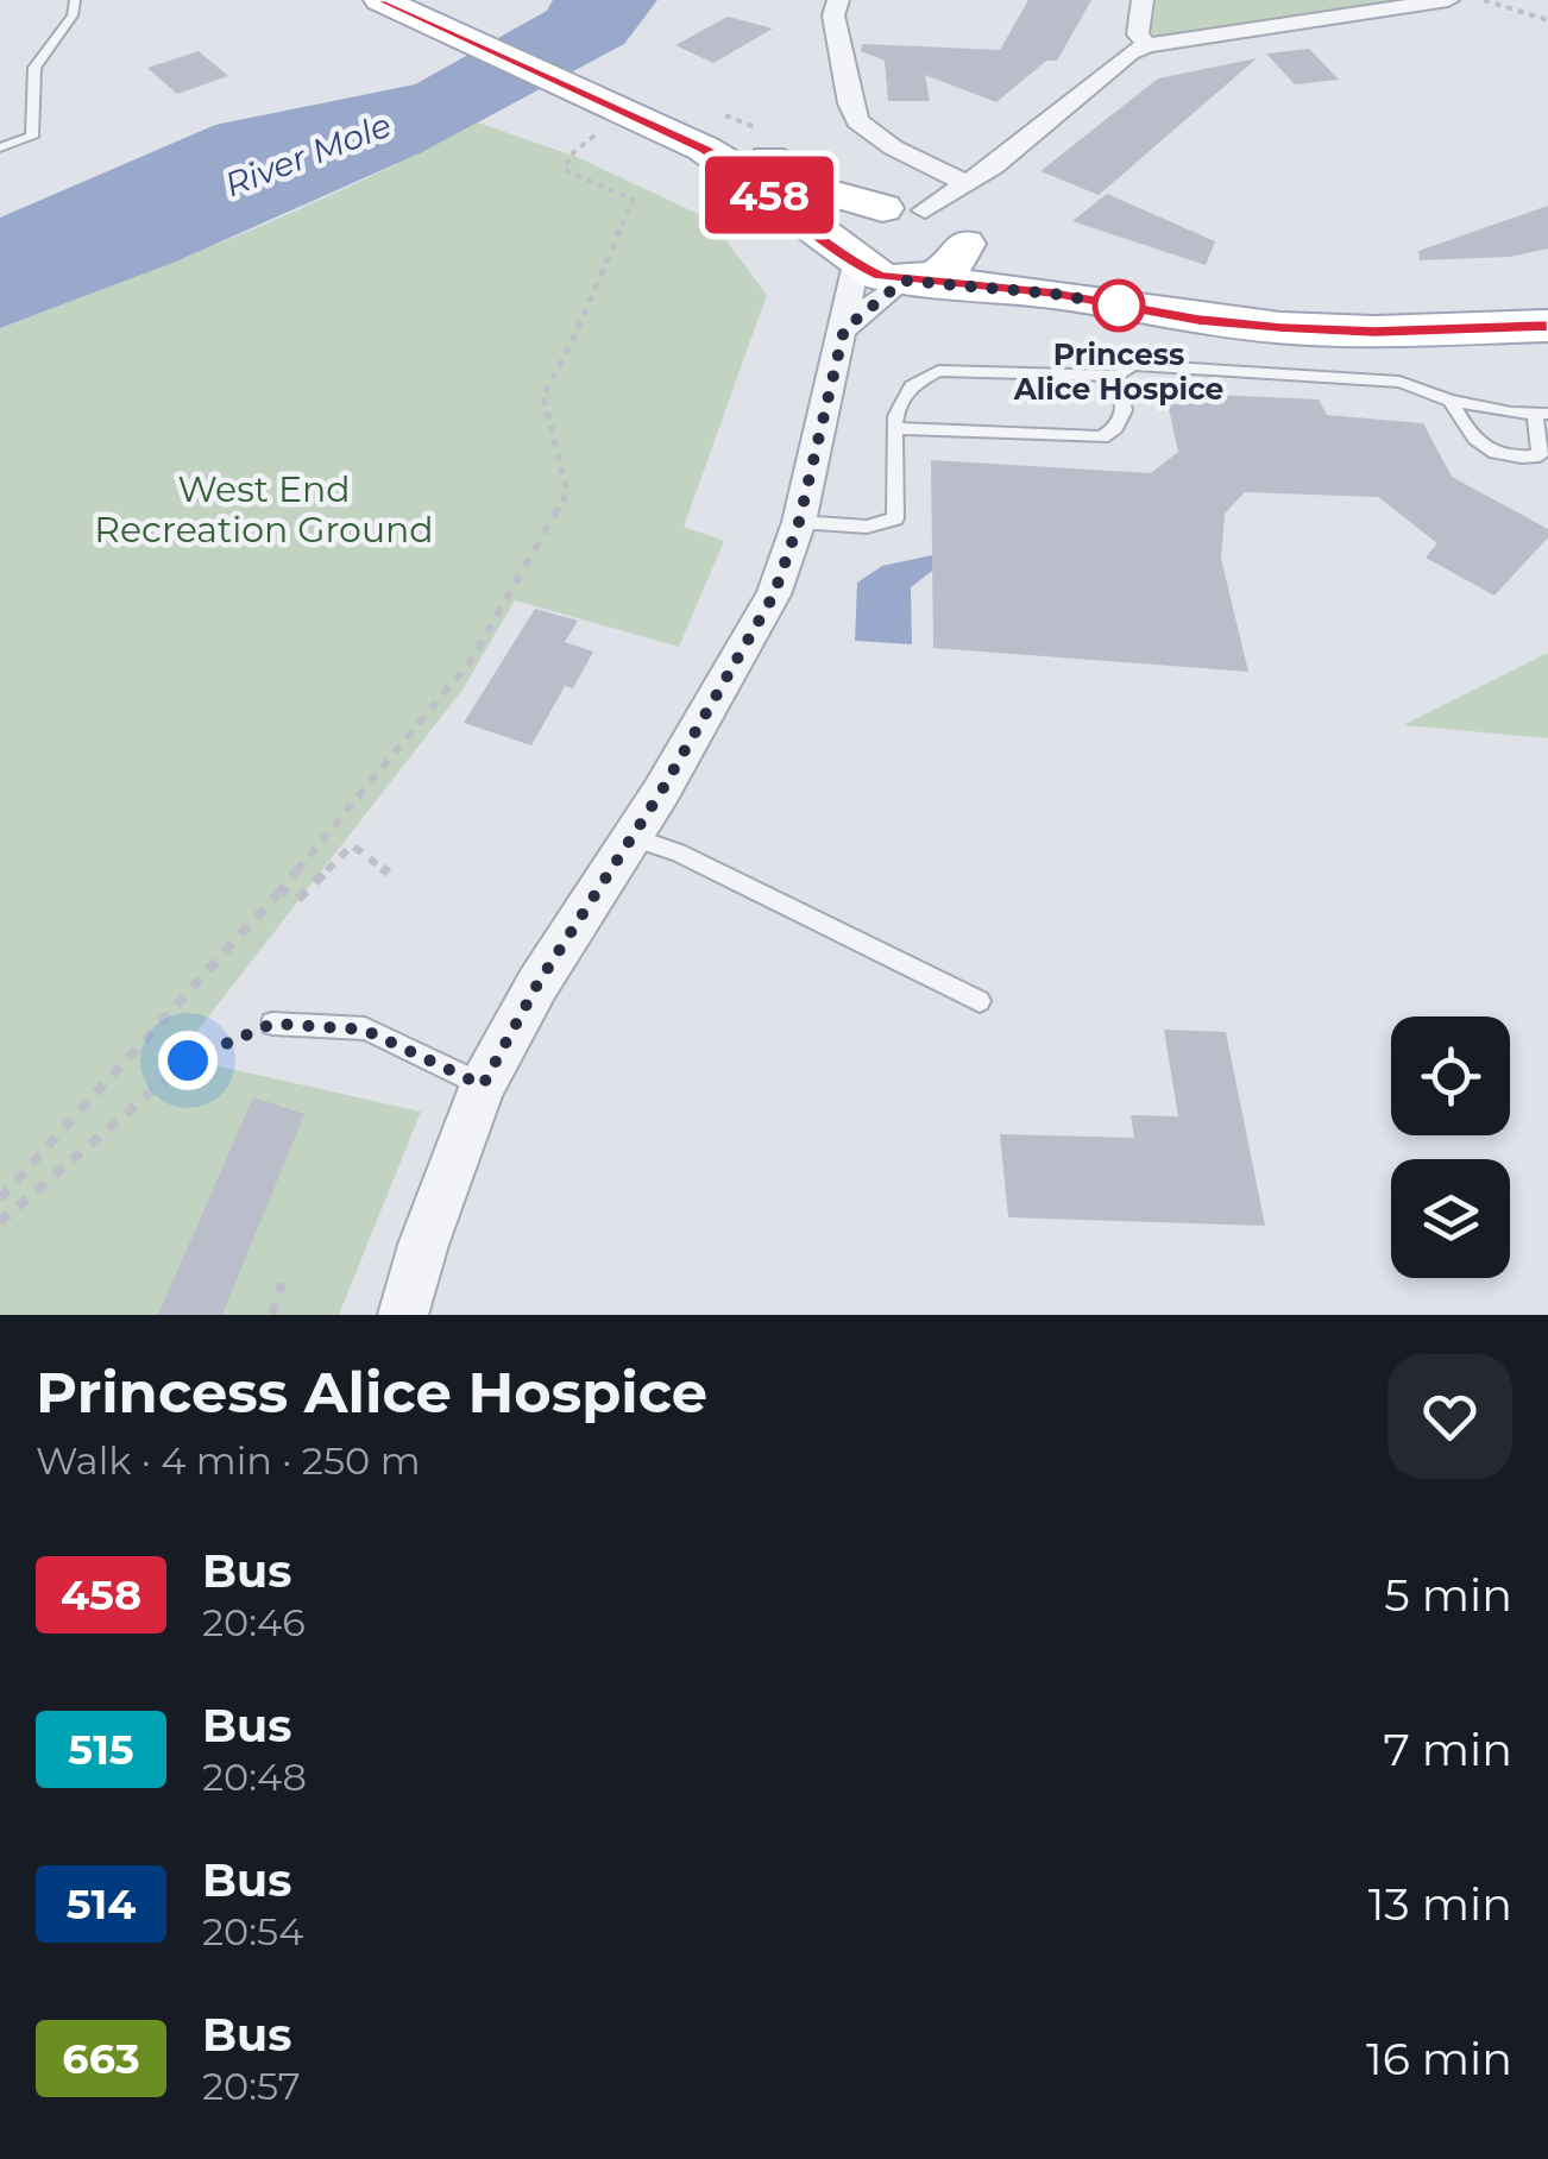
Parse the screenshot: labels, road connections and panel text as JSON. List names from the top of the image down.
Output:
{
  "water": ["River Mole"],
  "parks": ["West End Recreation Ground"],
  "places": ["Princess Alice Hospice"],
  "lines": ["bus line 458"],
  "page": {
    "on_map": "458",
    "heading": ["Princess Alice Hospice", "Walk · 4 min · 250 m"],
    "list": [
      {
        "mark": "458",
        "name": "Bus",
        "note": "20:46",
        "value": "5 min"
      },
      {
        "mark": "515",
        "name": "Bus",
        "note": "20:48",
        "value": "7 min"
      },
      {
        "mark": "514",
        "name": "Bus",
        "note": "20:54",
        "value": "13 min"
      },
      {
        "mark": "663",
        "name": "Bus",
        "note": "20:57",
        "value": "16 min"
      }
    ]
  }
}
